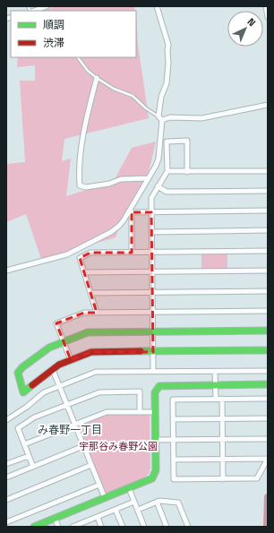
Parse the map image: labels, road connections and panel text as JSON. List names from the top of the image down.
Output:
{
  "districts": ["み春野一丁目"],
  "parks": ["宇那谷み春野公園"],
  "legend": ["順調", "渋滞"],
  "north": "top right"
}
